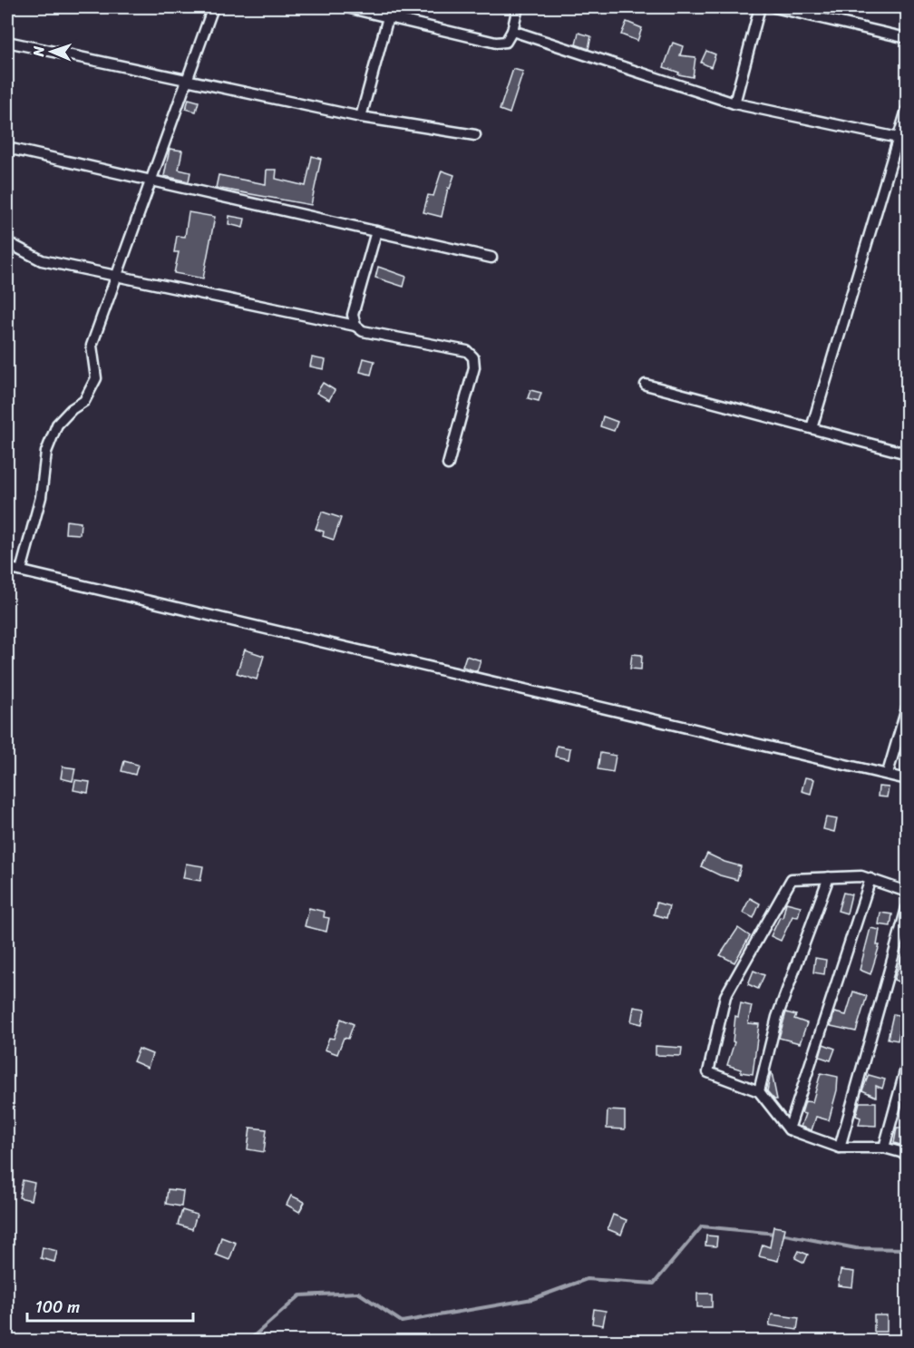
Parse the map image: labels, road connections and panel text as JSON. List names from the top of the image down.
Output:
{
  "scale_bar": "100 m",
  "north": "left"
}
